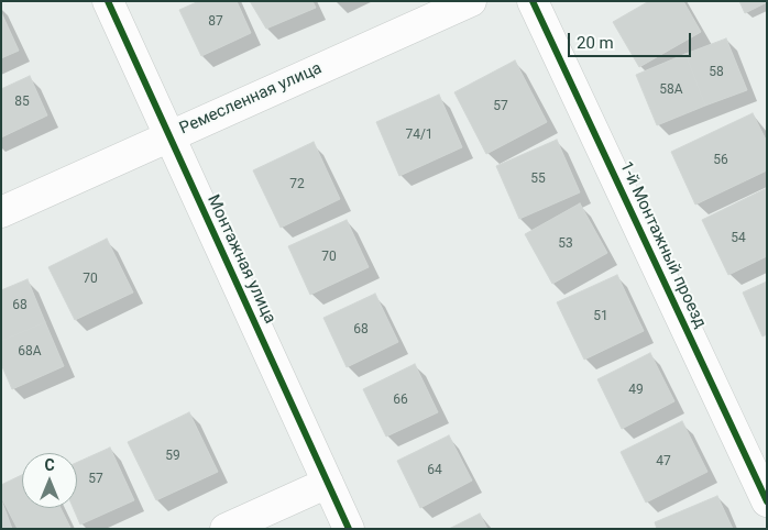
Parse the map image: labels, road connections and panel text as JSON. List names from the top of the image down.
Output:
{
  "streets": {
    "street": ["Ремесленная улица", "1-й Монтажный проезд", "Монтажная улица"]
  },
  "crossings": [
    ["Ремесленная улица", "Монтажная улица"]
  ],
  "house_numbers": [
    "87",
    "58",
    "58А",
    "85",
    "57",
    "74/1",
    "56",
    "55",
    "72",
    "54",
    "53",
    "70",
    "70",
    "68",
    "51",
    "68",
    "68А",
    "49",
    "66",
    "59",
    "47",
    "64",
    "57"
  ],
  "scale_bar": "20 m",
  "north": "top"
}
